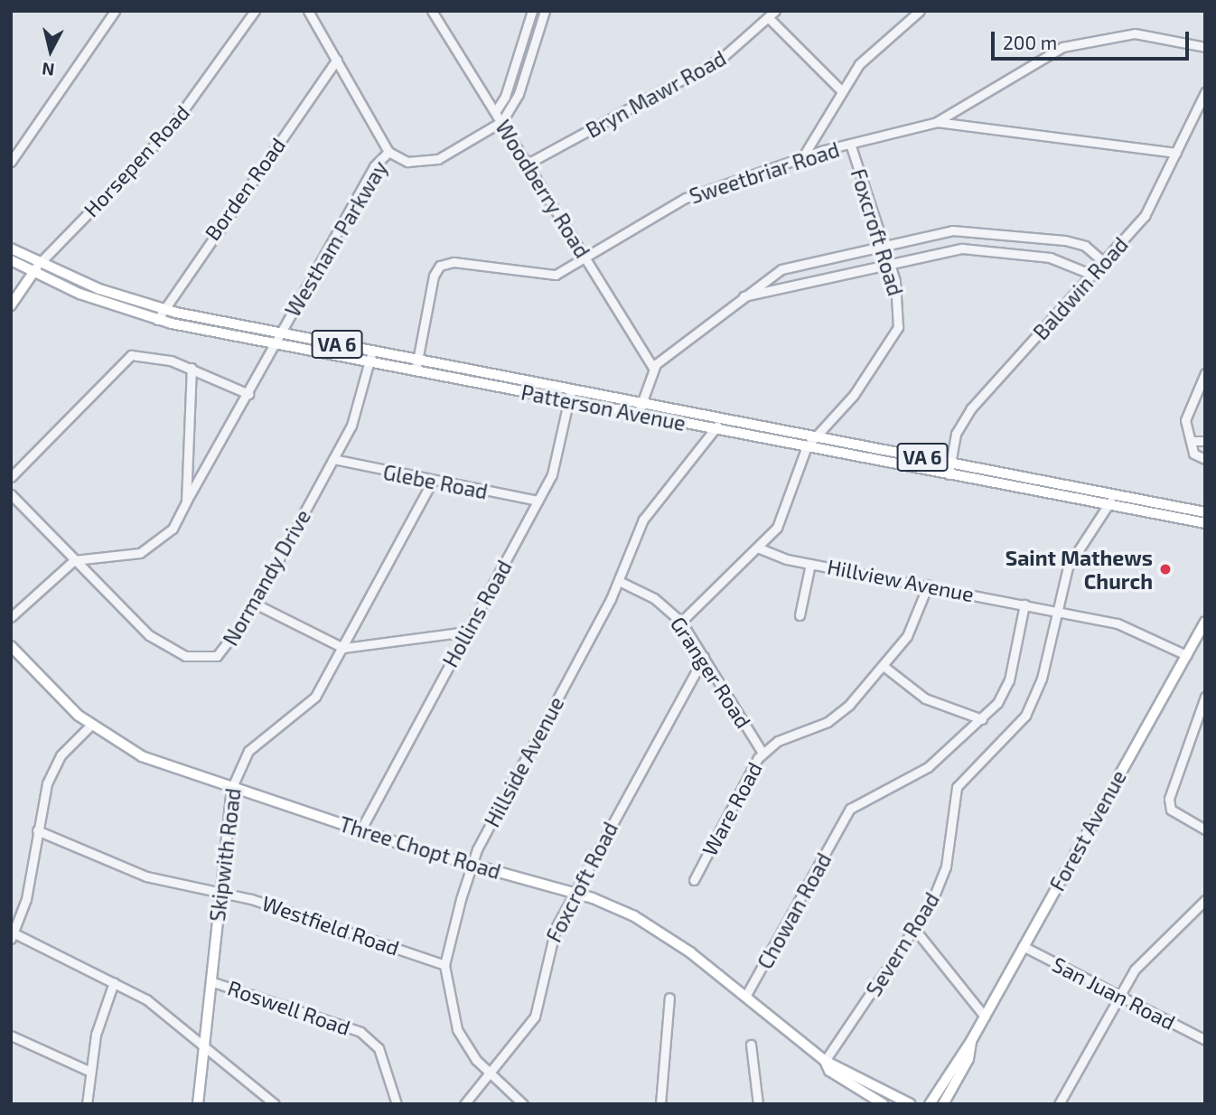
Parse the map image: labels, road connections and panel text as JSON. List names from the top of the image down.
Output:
{
  "streets": {
    "main road": [
      "Horsepen Road",
      "VA 6",
      "Patterson Avenue",
      "Forest Avenue",
      "Three Chopt Road",
      "Skipwith Road"
    ],
    "street": [
      "Bryn Mawr Road",
      "Sweetbriar Road",
      "Borden Road",
      "Woodberry Road",
      "Foxcroft Road",
      "Westham Parkway",
      "Baldwin Road",
      "Glebe Road",
      "Normandy Drive",
      "Hillview Avenue",
      "Hollins Road",
      "Granger Road",
      "Hillside Avenue",
      "Ware Road",
      "Chowan Road",
      "Westfield Road",
      "Severn Road",
      "San Juan Road",
      "Roswell Road"
    ]
  },
  "crossings": [
    ["Bryn Mawr Road", "Woodberry Road"],
    ["Horsepen Road", "Patterson Avenue"],
    ["Sweetbriar Road", "Woodberry Road"],
    ["Sweetbriar Road", "Foxcroft Road"],
    ["Sweetbriar Road", "Baldwin Road"],
    ["Sweetbriar Road", "Patterson Avenue"],
    ["Borden Road", "Patterson Avenue"],
    ["Woodberry Road", "Westham Parkway"],
    ["Foxcroft Road", "Patterson Avenue"],
    ["Foxcroft Road", "Hillview Avenue"],
    ["Foxcroft Road", "Granger Road"],
    ["Foxcroft Road", "Hillside Avenue"],
    ["Foxcroft Road", "Three Chopt Road"],
    ["Westham Parkway", "Patterson Avenue"],
    ["Westham Parkway", "Normandy Drive"],
    ["Baldwin Road", "Patterson Avenue"],
    ["Patterson Avenue", "Normandy Drive"],
    ["Patterson Avenue", "Hollins Road"],
    ["Patterson Avenue", "Hillside Avenue"],
    ["Patterson Avenue", "Severn Road"],
    ["Glebe Road", "Normandy Drive"],
    ["Glebe Road", "Hollins Road"],
    ["Glebe Road", "Skipwith Road"],
    ["Hillview Avenue", "Ware Road"],
    ["Hillview Avenue", "Forest Avenue"],
    ["Hillview Avenue", "Chowan Road"],
    ["Hillview Avenue", "Severn Road"],
    ["Hollins Road", "Three Chopt Road"],
    ["Granger Road", "Hillside Avenue"],
    ["Granger Road", "Ware Road"],
    ["Hillside Avenue", "Three Chopt Road"],
    ["Hillside Avenue", "Westfield Road"],
    ["Forest Avenue", "San Juan Road"],
    ["Three Chopt Road", "Skipwith Road"],
    ["Three Chopt Road", "Chowan Road"],
    ["Three Chopt Road", "Severn Road"],
    ["Skipwith Road", "Westfield Road"],
    ["Skipwith Road", "Roswell Road"]
  ],
  "places": ["Saint Mathews Church"],
  "scale_bar": "200 m",
  "north": "bottom"
}
